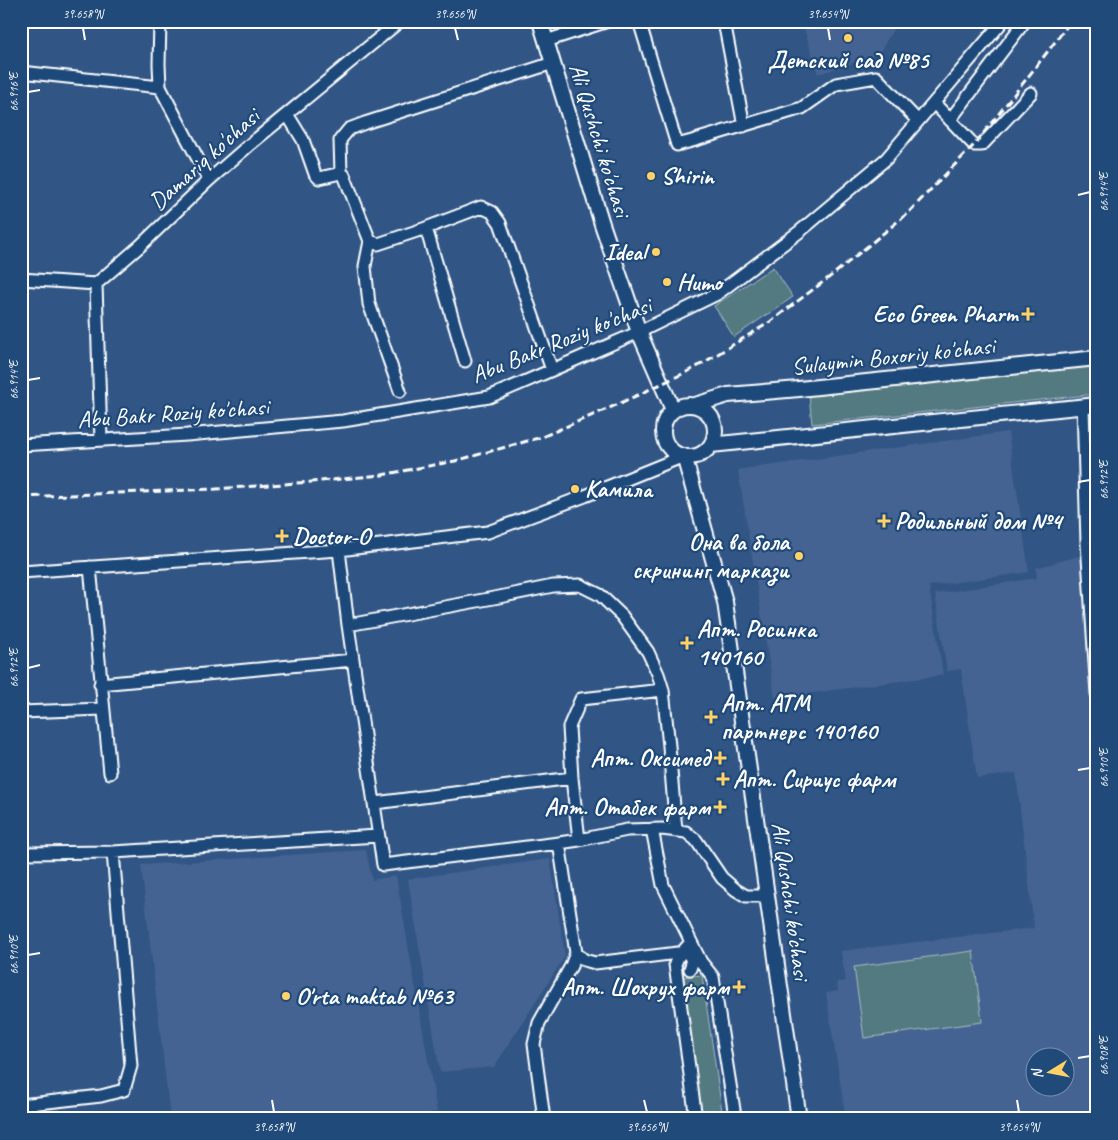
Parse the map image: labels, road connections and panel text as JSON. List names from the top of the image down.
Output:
{
  "streets": {
    "main road": ["Ali Qushchi ko'chasi", "Sulaymin Boxoriy ko'chasi"],
    "street": ["Damariq ko'chasi", "Abu Bakr Roziy ko'chasi"]
  },
  "crossings": [
    ["Ali Qushchi ko'chasi", "Abu Bakr Roziy ko'chasi"],
    ["Ali Qushchi ko'chasi", "Sulaymin Boxoriy ko'chasi"]
  ],
  "places": {
    "other": [
      "Детский сад №85",
      "Shirin",
      "Ideal",
      "Humo",
      "Камила",
      "Она ва бола скрининг маркази",
      "O'rta maktab №63"
    ],
    "health": [
      "Eco Green Pharm",
      "Родильный дом №4",
      "Doctor-O",
      "Апт. Росинка 140160",
      "Апт. АТМ партнерс 140160",
      "Апт. Оксимед",
      "Апт. Сириус фарм",
      "Апт. Отабек фарм",
      "Апт. Шохрух фарм"
    ]
  },
  "north": "left",
  "coordinates": [
    "39.658°N",
    "39.656°N",
    "39.654°N",
    "66.916°E",
    "66.914°E",
    "66.912°E",
    "66.910°E",
    "66.908°E"
  ]
}
